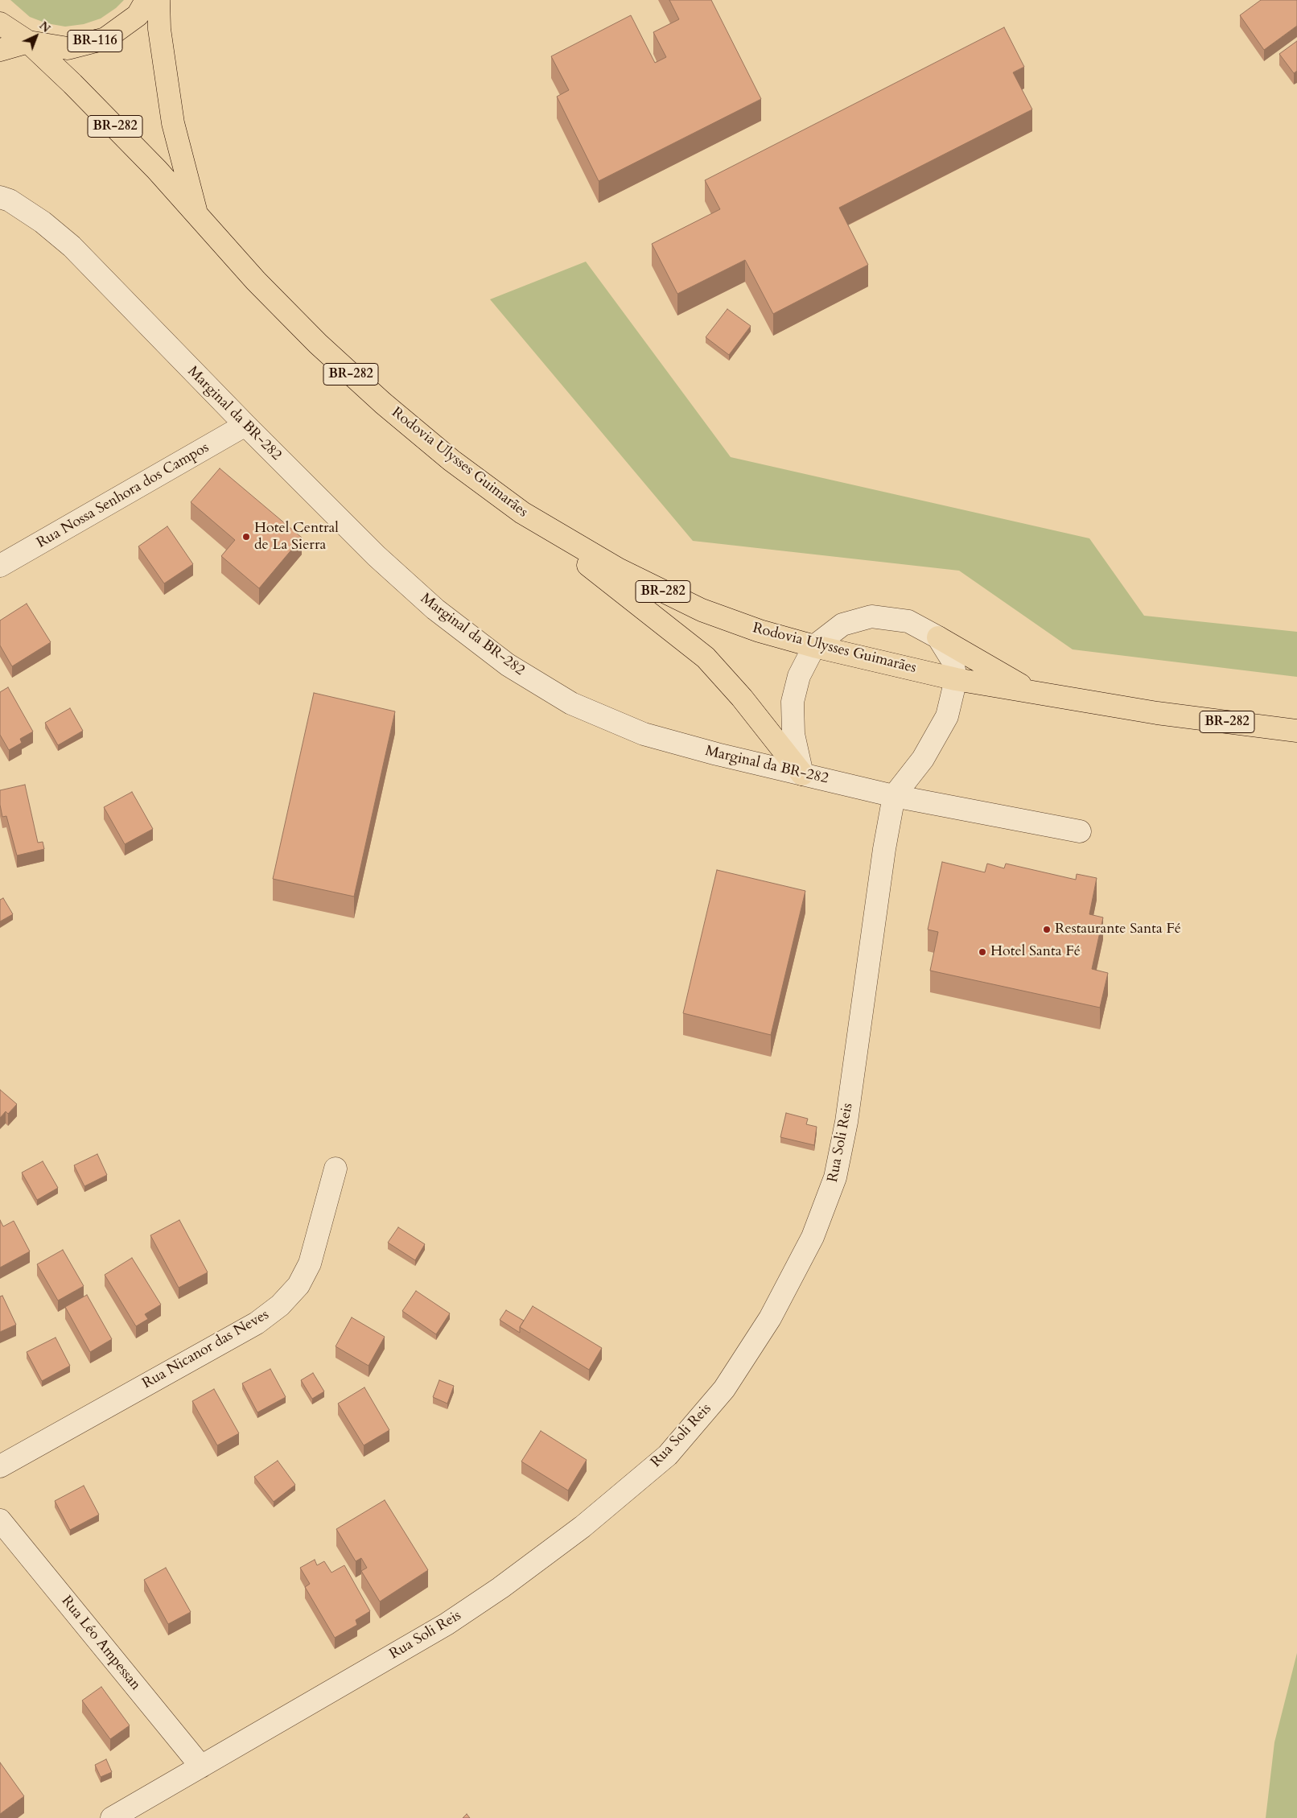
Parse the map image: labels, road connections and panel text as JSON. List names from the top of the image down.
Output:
{
  "streets": {
    "highway": ["BR-116", "BR-282", "Rodovia Ulysses Guimarães"],
    "street": [
      "Marginal da BR-282",
      "Rua Nossa Senhora dos Campos",
      "Rua Soli Reis",
      "Rua Nicanor das Neves",
      "Rua Léo Ampessan"
    ]
  },
  "crossings": [
    ["BR-116", "Rodovia Ulysses Guimarães"],
    ["Marginal da BR-282", "Rua Nossa Senhora dos Campos"],
    ["Marginal da BR-282", "Rua Soli Reis"],
    ["Rua Soli Reis", "Rua Léo Ampessan"]
  ],
  "places": ["Hotel Central de La Sierra", "Restaurante Santa Fé", "Hotel Santa Fé"],
  "north": "top right"
}
